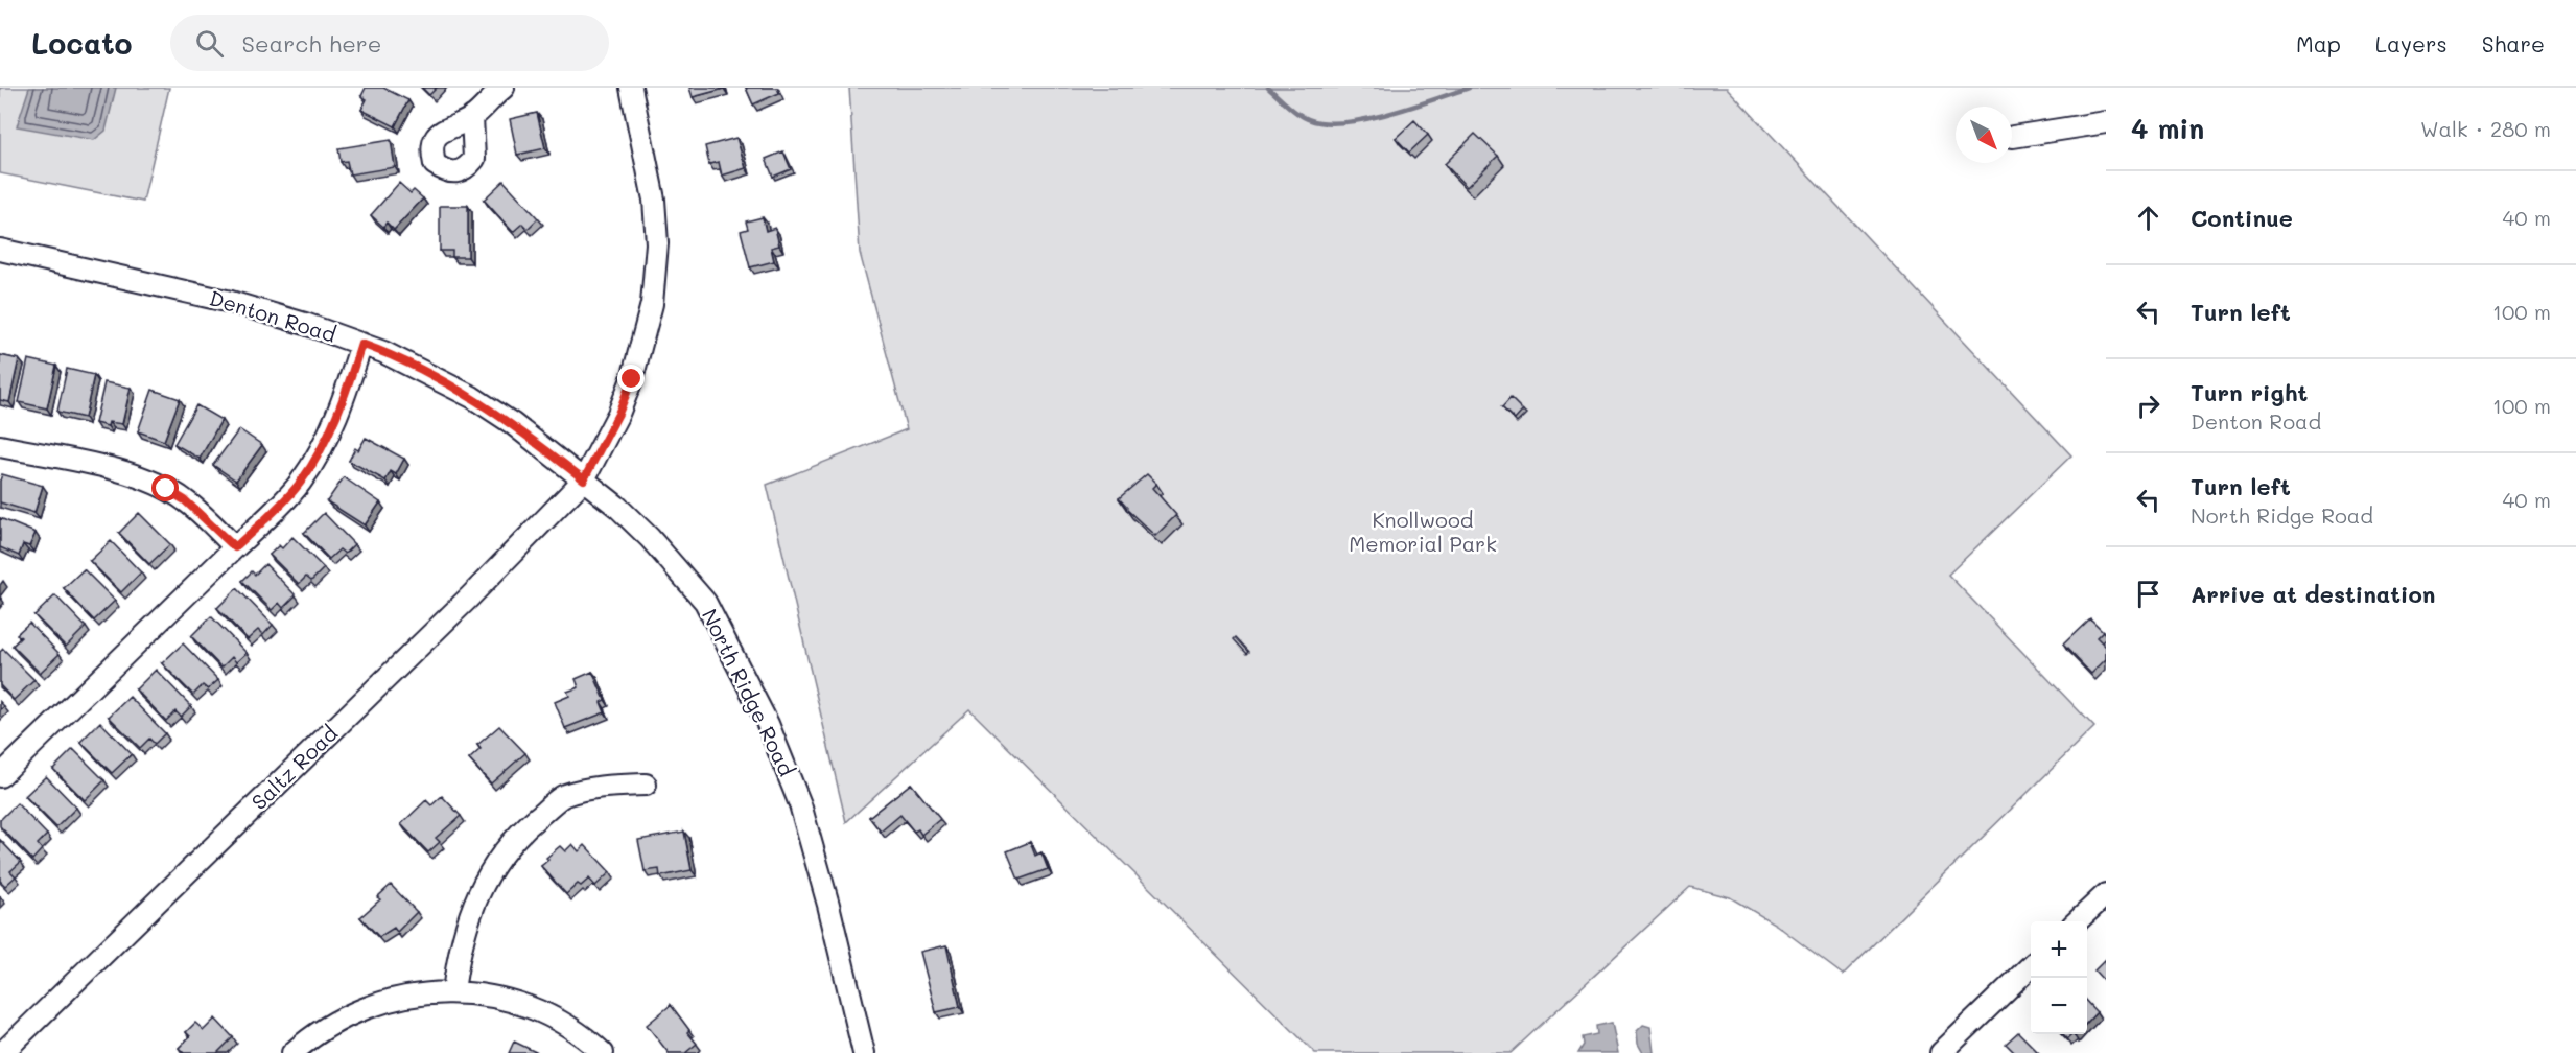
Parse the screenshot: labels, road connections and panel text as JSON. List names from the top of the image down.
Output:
{
  "streets": {
    "street": ["Denton Road", "North Ridge Road", "Saltz Road"]
  },
  "crossings": [
    ["Denton Road", "North Ridge Road"],
    ["Denton Road", "Saltz Road"],
    ["North Ridge Road", "Saltz Road"]
  ],
  "parks": ["Knollwood Memorial Park"],
  "north": "bottom right",
  "page": {
    "header": "Locato",
    "search": "Search here",
    "nav": ["Map", "Layers", "Share"],
    "heading": ["4 min", "Walk · 280 m"],
    "list": [
      ["Continue", "40 m"],
      ["Turn left", "100 m"],
      ["Turn right", "Denton Road", "100 m"],
      ["Turn left", "North Ridge Road", "40 m"],
      "Arrive at destination"
    ],
    "map_buttons": ["+", "−"]
  }
}
